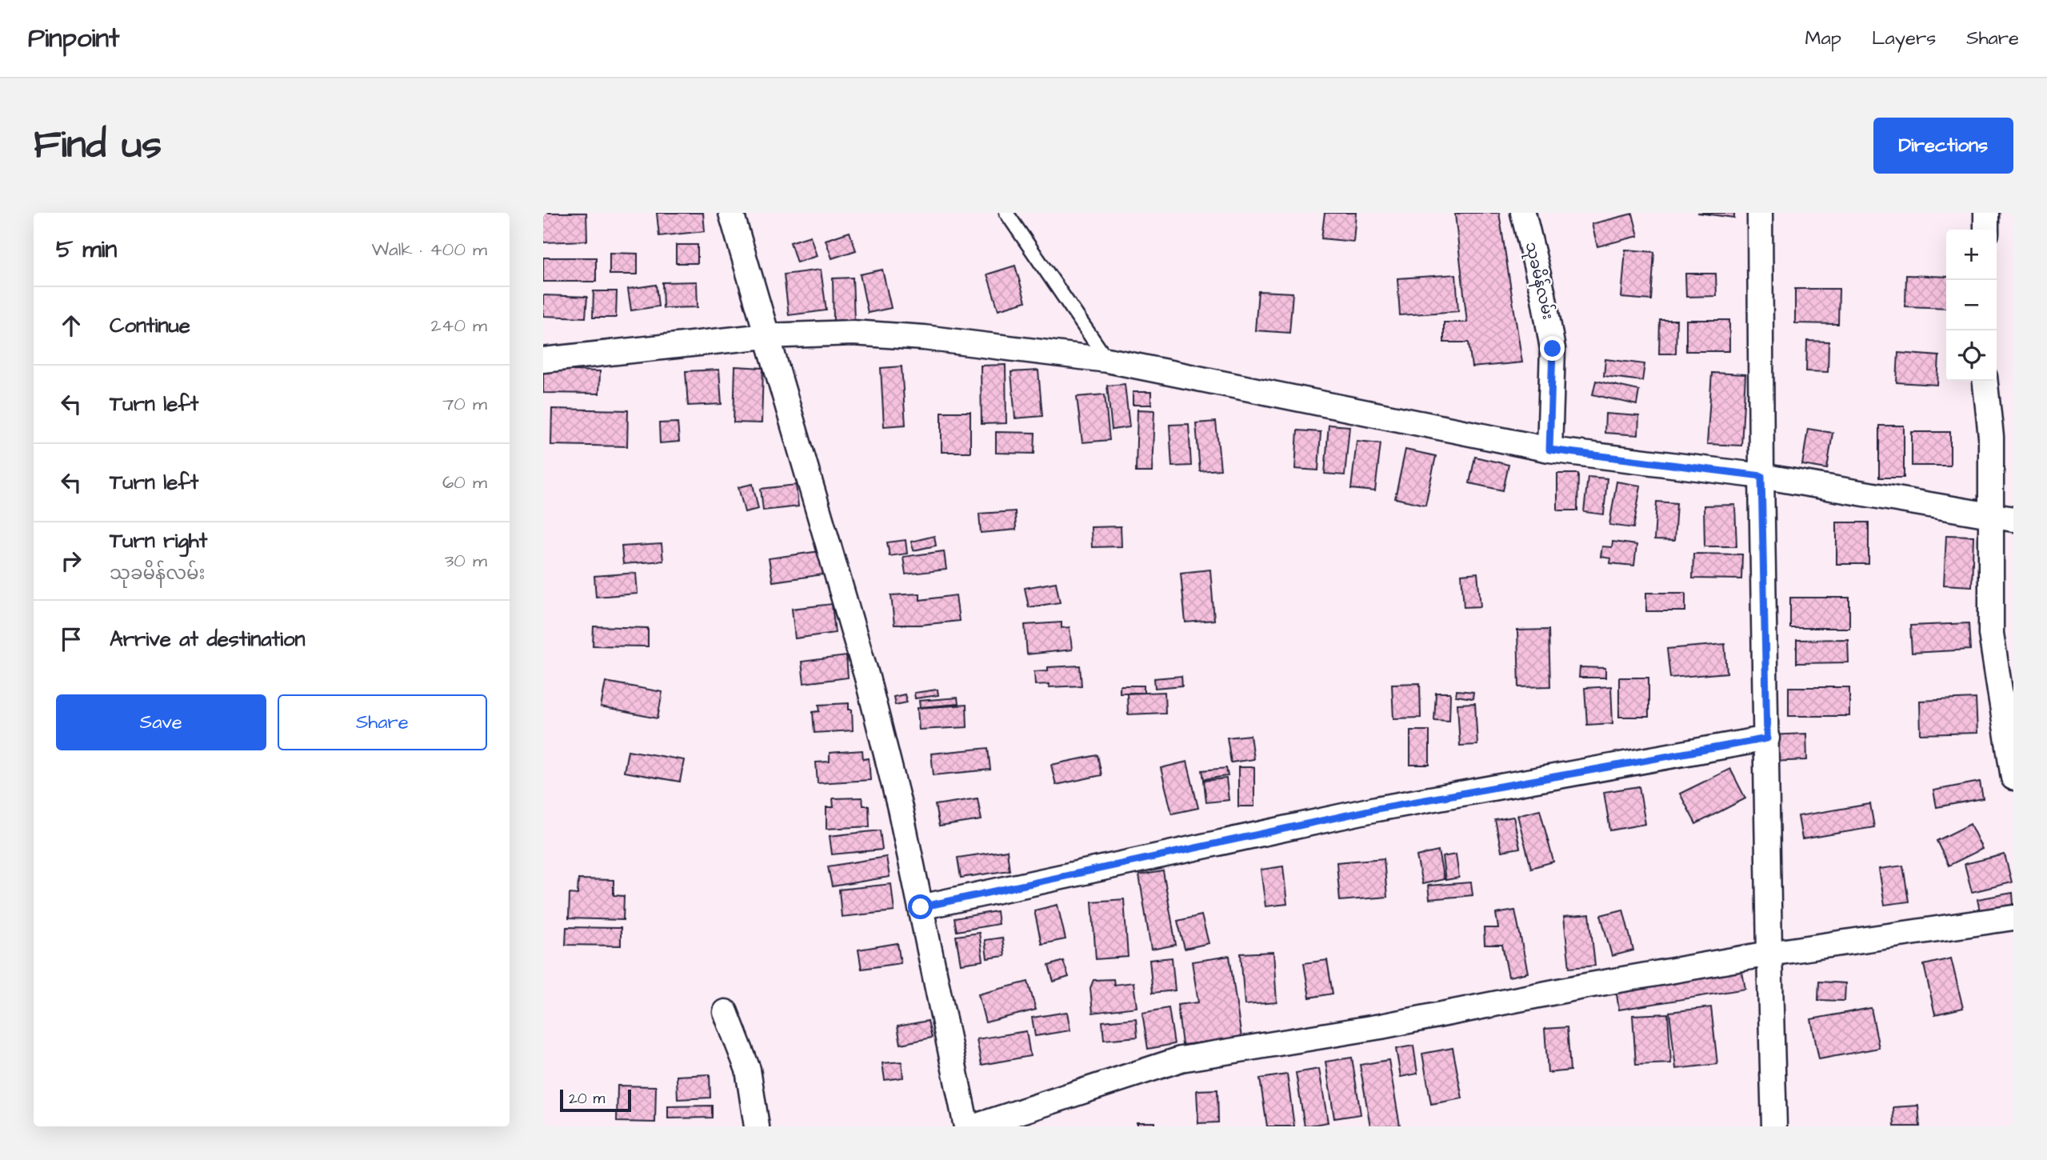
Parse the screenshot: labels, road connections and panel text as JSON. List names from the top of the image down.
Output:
{
  "streets": {
    "street": ["သုခမိန်လမ်း"]
  },
  "scale_bar": "20 m",
  "page": {
    "header": "Pinpoint",
    "nav": ["Map", "Layers", "Share"],
    "buttons": [
      "Directions",
      ["Save", "Share"]
    ],
    "title": "Find us",
    "heading": ["5 min", "Walk · 400 m"],
    "map_buttons": ["+", "−"],
    "list": [
      ["Continue", "240 m"],
      ["Turn left", "70 m"],
      ["Turn left", "60 m"],
      ["Turn right", "သုခမိန်လမ်း", "30 m"],
      "Arrive at destination"
    ],
    "scale": "20 m"
  }
}
